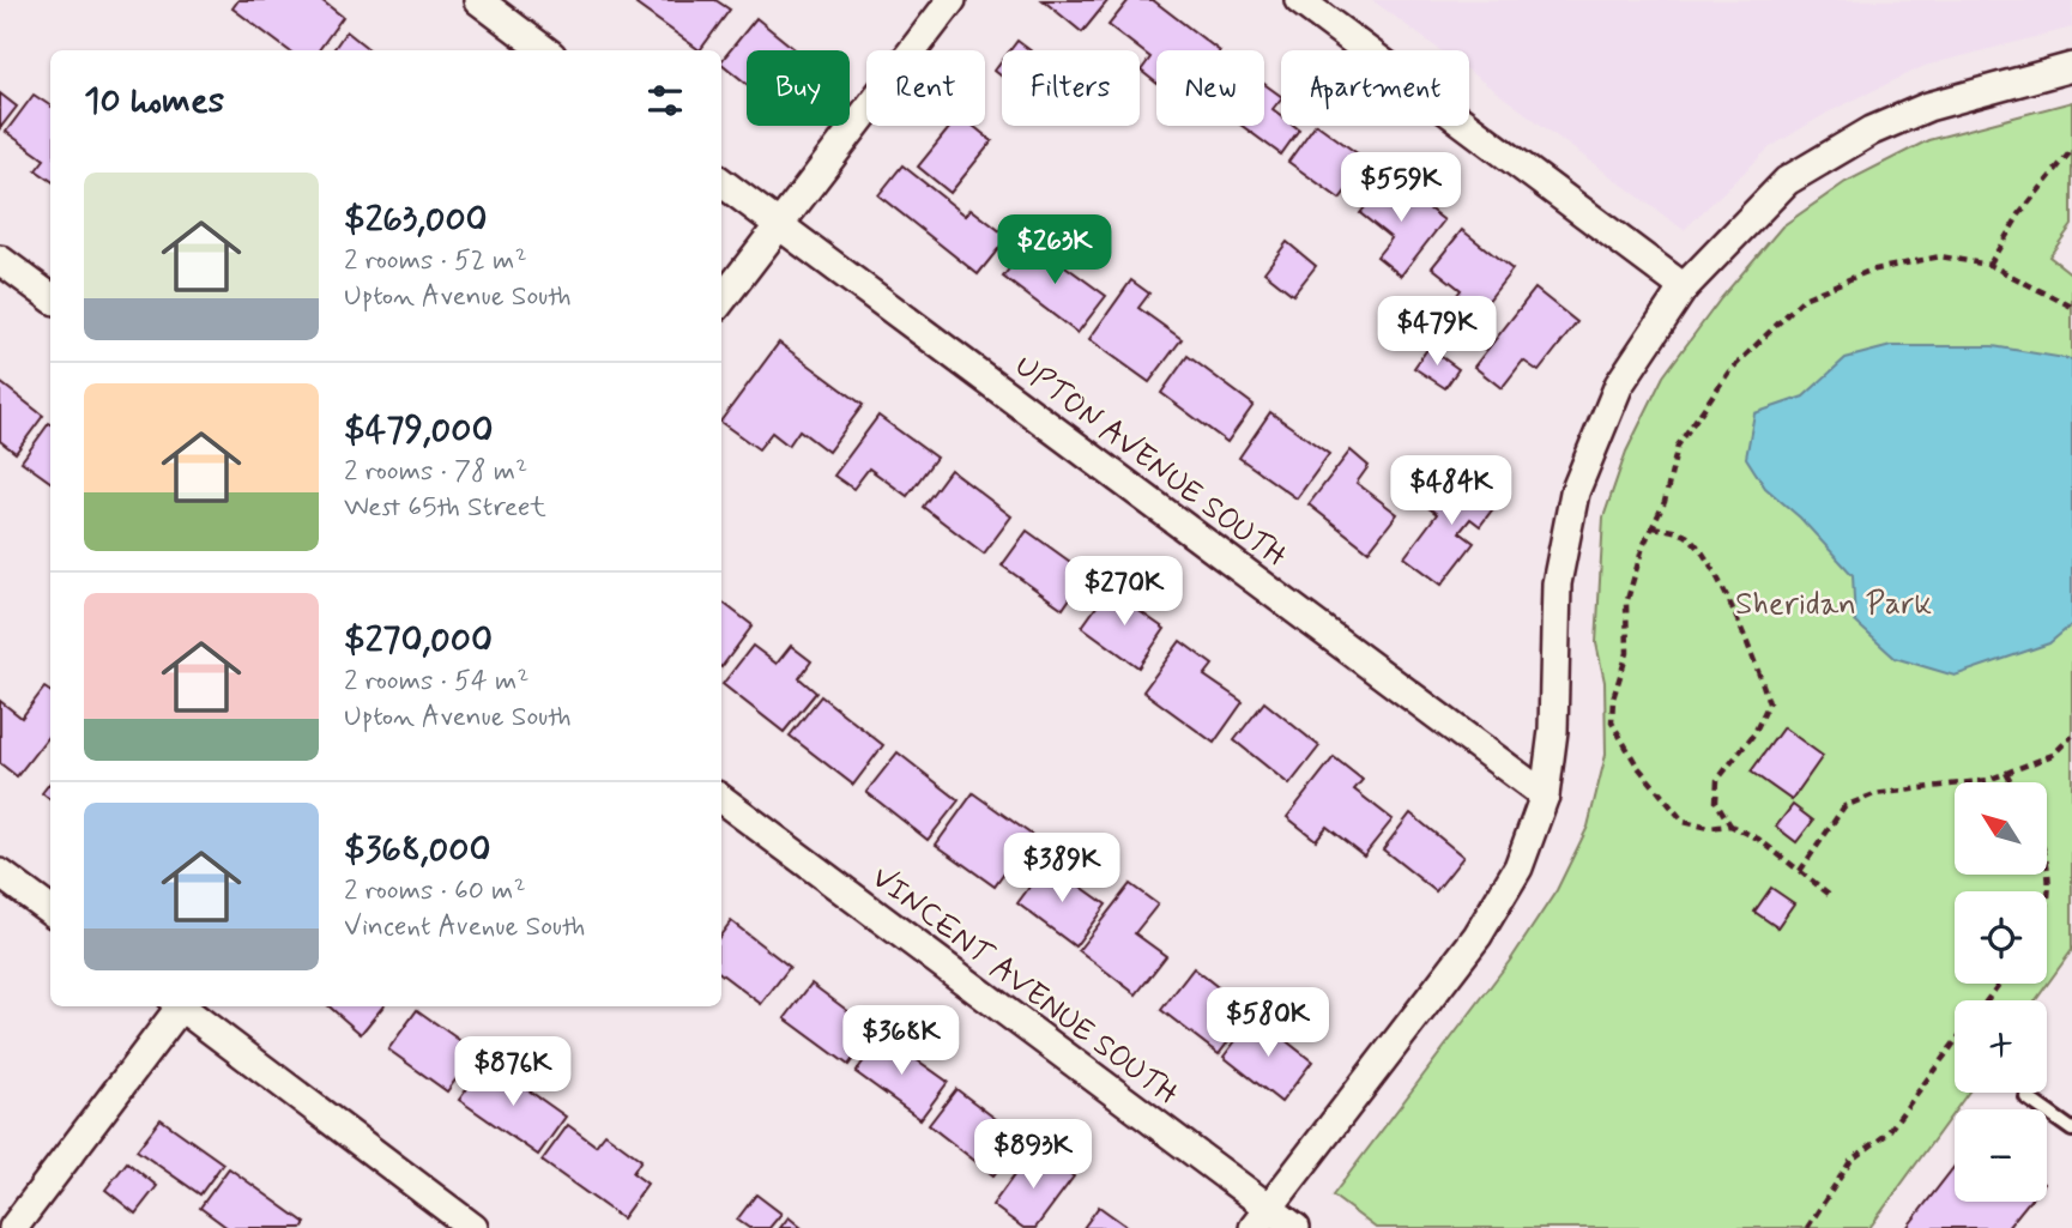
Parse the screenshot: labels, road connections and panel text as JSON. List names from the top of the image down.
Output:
{
  "streets": {
    "street": ["UPTON AVENUE SOUTH", "VINCENT AVENUE SOUTH"]
  },
  "parks": ["Sheridan Park"],
  "north": "top left",
  "page": {
    "chip": [
      "Buy",
      "Rent",
      "Filters",
      "New",
      "Apartment"
    ],
    "heading": "10 homes",
    "list": [
      {
        "name": "$263,000",
        "note": "2 rooms · 52 m² · Upton Avenue South"
      },
      {
        "name": "$479,000",
        "note": "2 rooms · 78 m² · West 65th Street"
      },
      {
        "name": "$270,000",
        "note": "2 rooms · 54 m² · Upton Avenue South"
      },
      {
        "name": "$368,000",
        "note": "2 rooms · 60 m² · Vincent Avenue South"
      }
    ],
    "price": [
      "$559K",
      "$263K",
      "$479K",
      "$484K",
      "$270K",
      "$389K",
      "$580K",
      "$368K",
      "$876K",
      "$893K"
    ],
    "map_buttons": ["+", "−"]
  }
}
